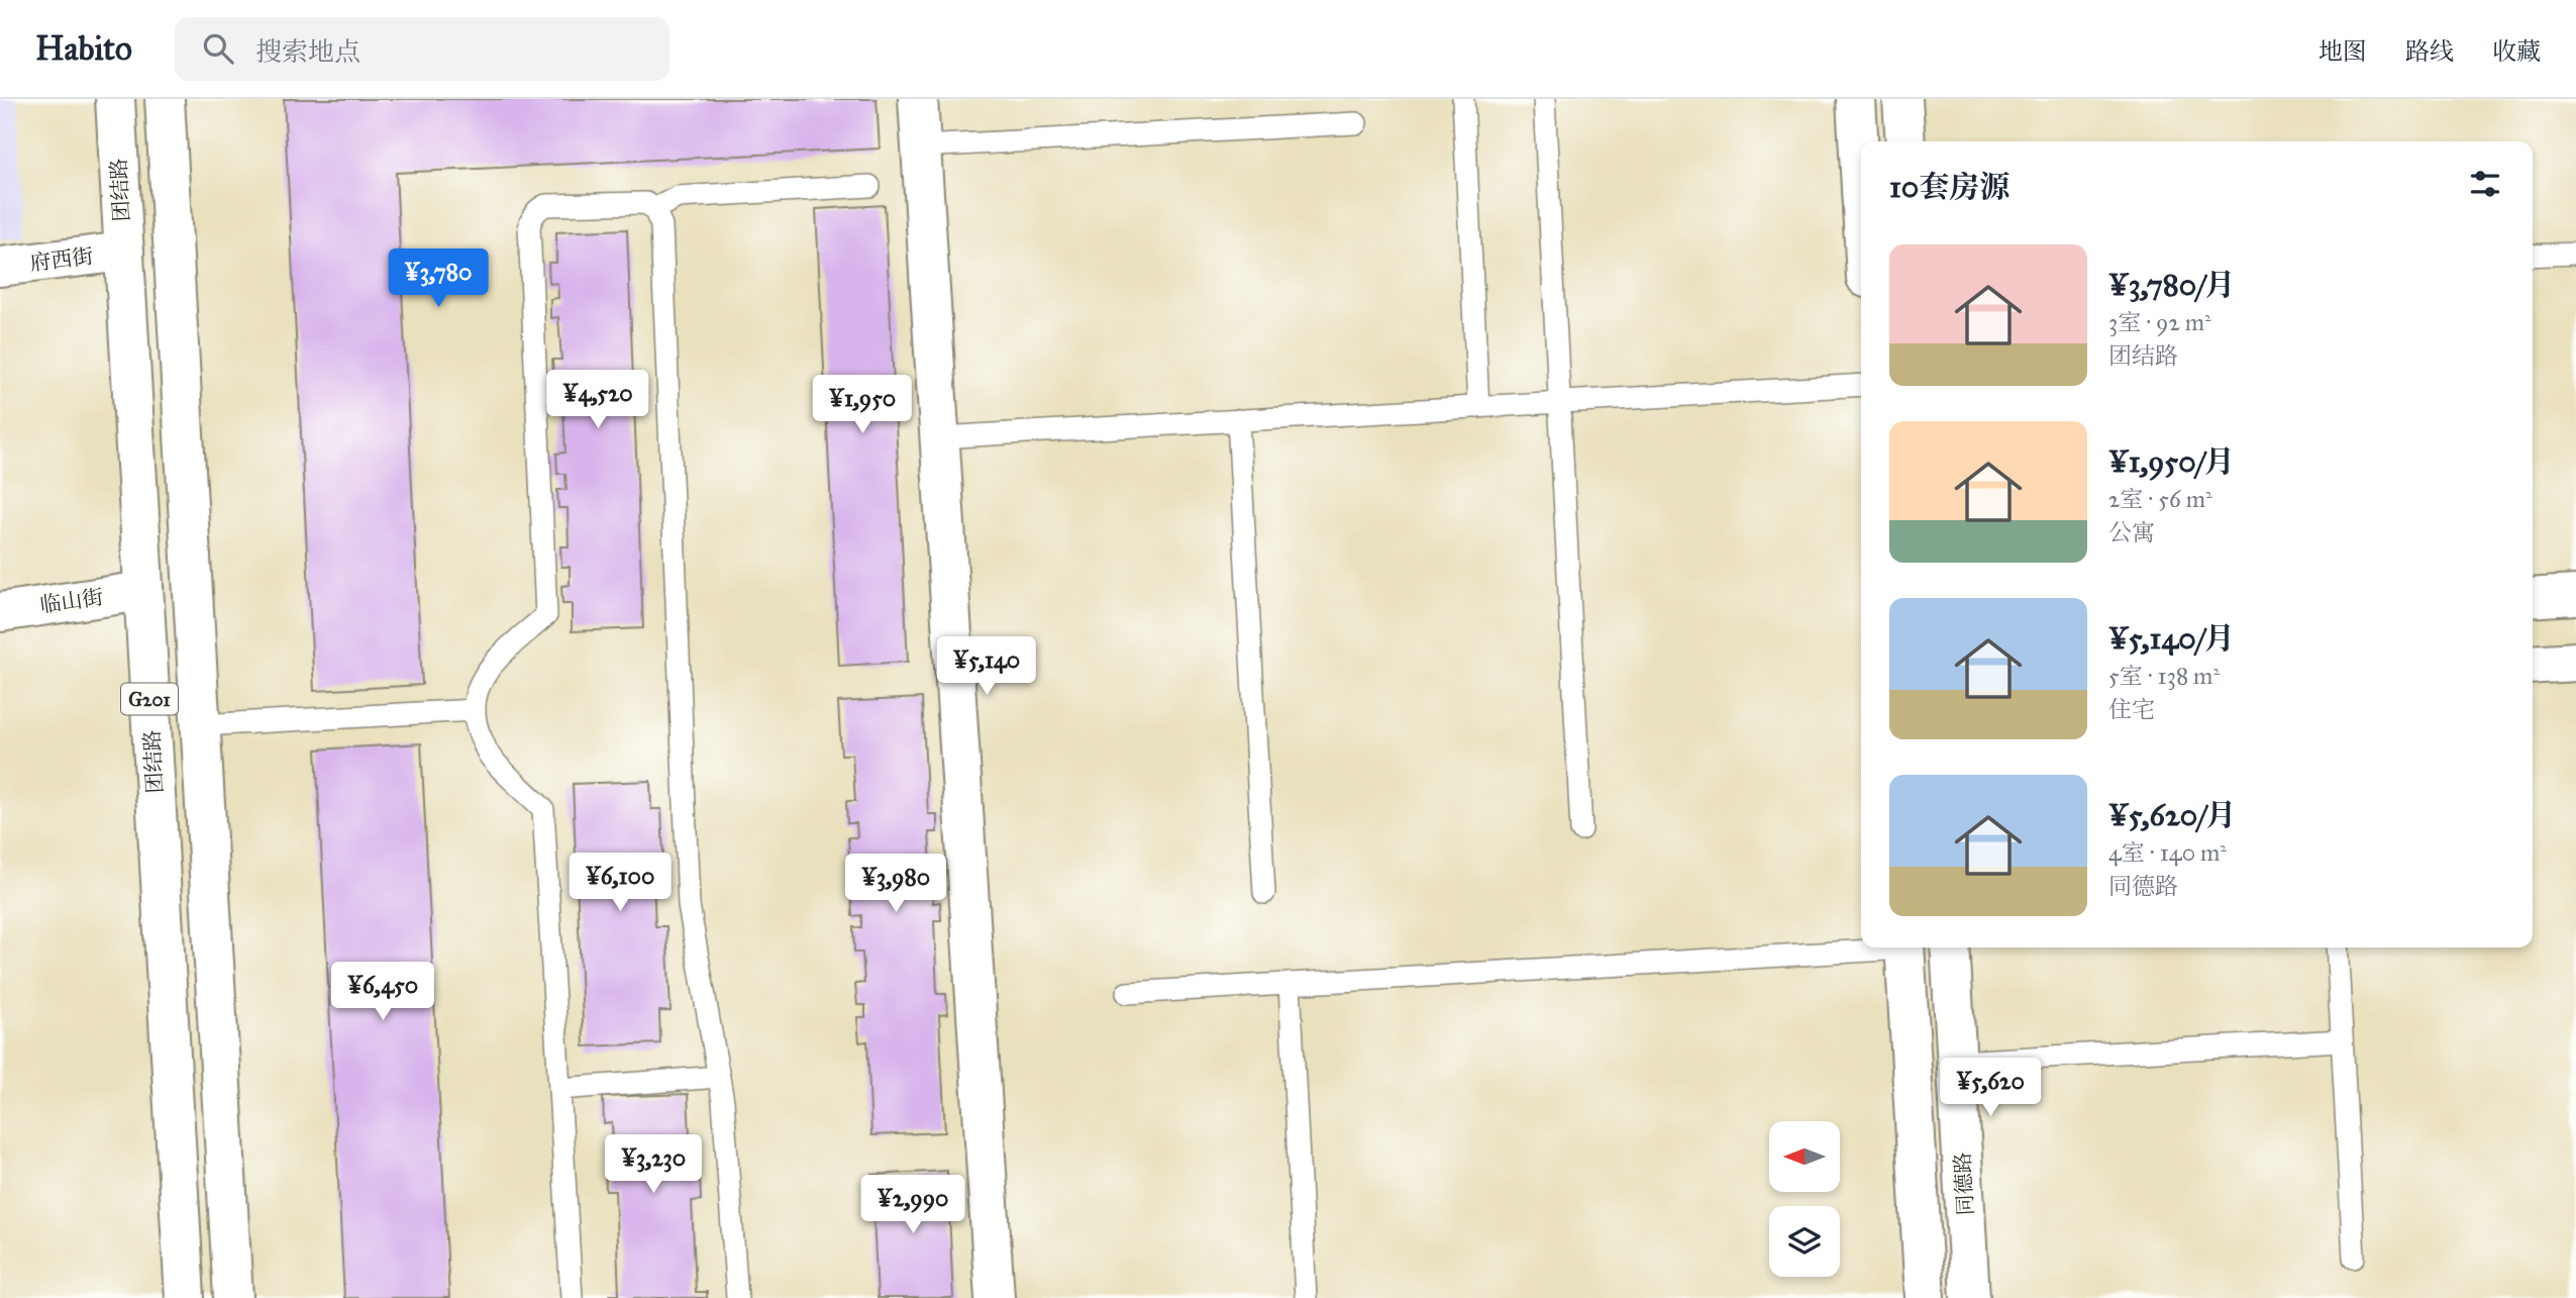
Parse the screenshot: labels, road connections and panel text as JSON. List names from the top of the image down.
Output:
{
  "streets": {
    "main road": [
      "团结路",
      "府西街",
      "临山街",
      "G201",
      "同德路"
    ]
  },
  "crossings": [
    ["团结路", "府西街"],
    ["团结路", "临山街"]
  ],
  "north": "left",
  "page": {
    "header": "Habito",
    "search": "搜索地点",
    "nav": ["地图", "路线", "收藏"],
    "heading": "10套房源",
    "list": [
      {
        "name": "¥3,780/月",
        "note": "3室 · 92 m² · 团结路"
      },
      {
        "name": "¥1,950/月",
        "note": "2室 · 56 m² · 公寓"
      },
      {
        "name": "¥5,140/月",
        "note": "5室 · 138 m² · 住宅"
      },
      {
        "name": "¥5,620/月",
        "note": "4室 · 140 m² · 同德路"
      }
    ],
    "price": [
      "¥3,780",
      "¥4,520",
      "¥1,950",
      "¥5,140",
      "¥6,100",
      "¥3,980",
      "¥6,450",
      "¥5,620",
      "¥3,230",
      "¥2,990"
    ]
  }
}
